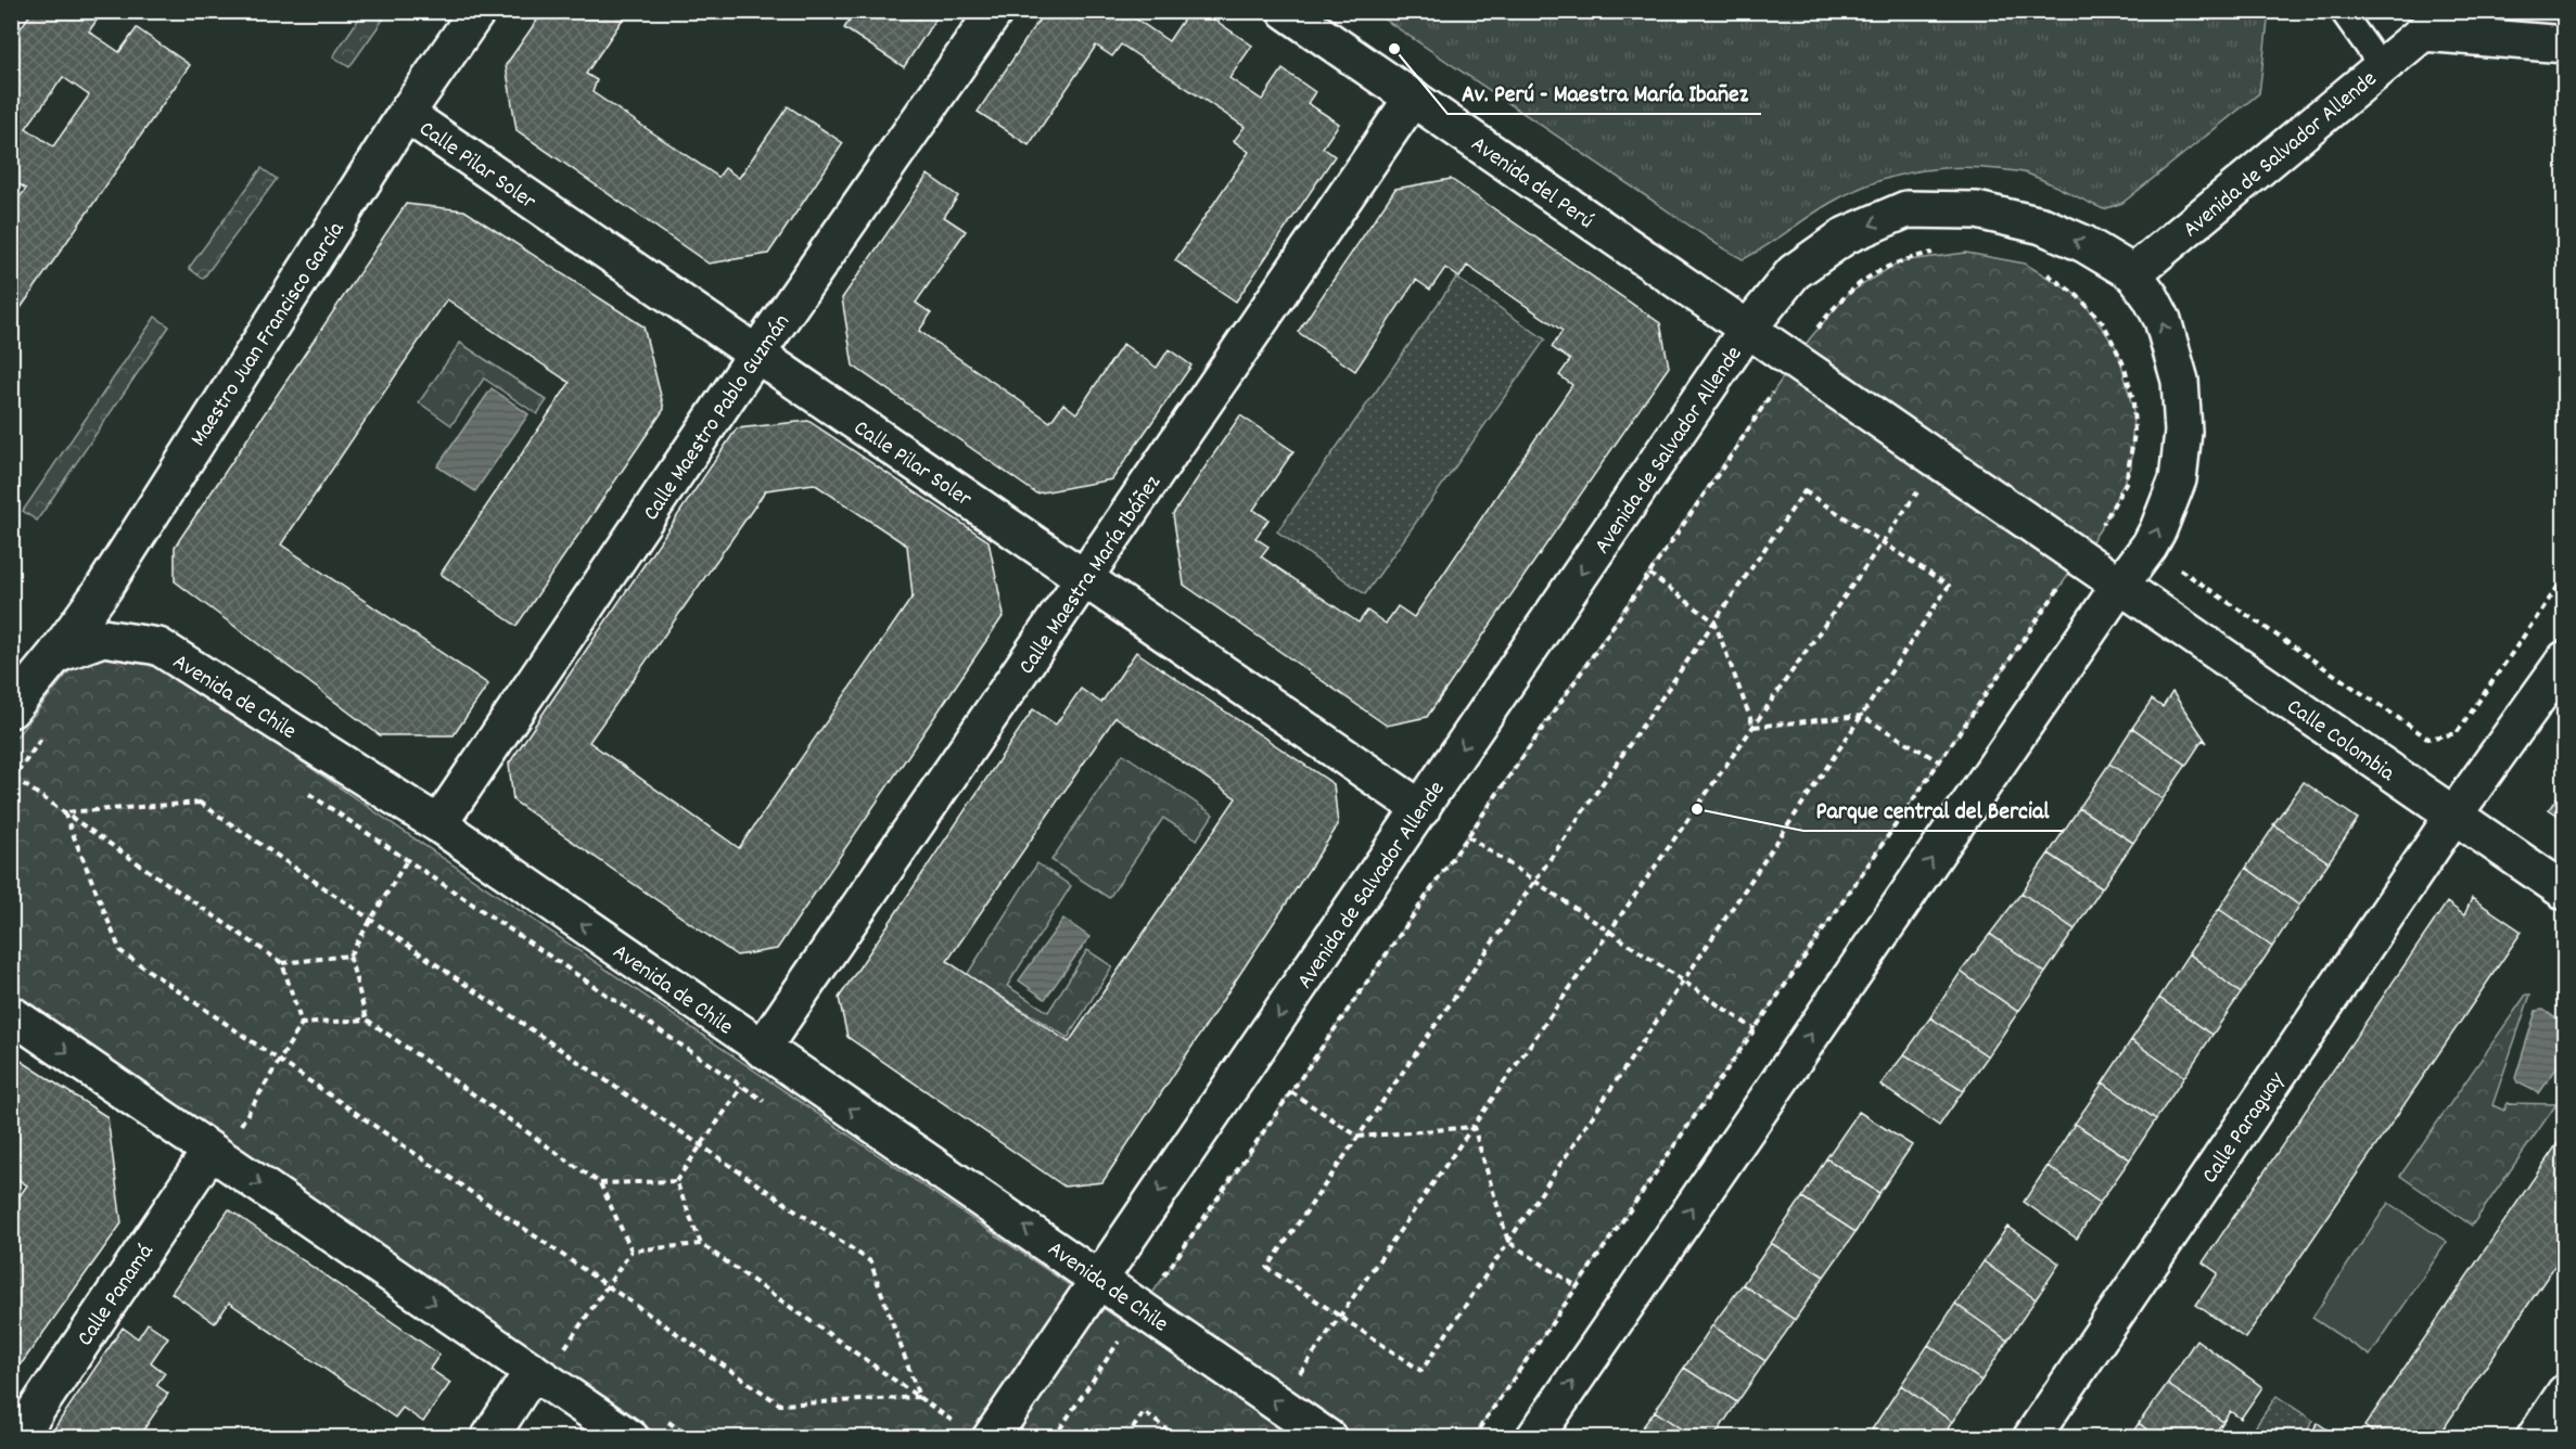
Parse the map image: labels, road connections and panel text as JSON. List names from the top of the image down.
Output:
{
  "streets": {
    "street": [
      "Avenida de Salvador Allende",
      "Calle Pilar Soler",
      "Avenida del Perú",
      "Maestro Juan Francisco García",
      "Calle Maestro Pablo Guzmán",
      "Calle Maestra María Ibáñez",
      "Avenida de Chile",
      "Calle Colombia",
      "Calle Paraguay",
      "Calle Panamá"
    ]
  },
  "crossings": [
    ["Avenida de Salvador Allende", "Calle Pilar Soler"],
    ["Avenida de Salvador Allende", "Avenida del Perú"],
    ["Avenida de Salvador Allende", "Avenida de Chile"],
    ["Avenida de Salvador Allende", "Calle Colombia"],
    ["Calle Pilar Soler", "Maestro Juan Francisco García"],
    ["Calle Pilar Soler", "Calle Maestro Pablo Guzmán"],
    ["Calle Pilar Soler", "Calle Maestra María Ibáñez"],
    ["Avenida del Perú", "Calle Maestra María Ibáñez"],
    ["Maestro Juan Francisco García", "Avenida de Chile"],
    ["Calle Maestro Pablo Guzmán", "Avenida de Chile"],
    ["Calle Maestra María Ibáñez", "Avenida de Chile"],
    ["Calle Colombia", "Calle Paraguay"]
  ],
  "one_way": ["Avenida de Chile"],
  "places": ["Av. Perú - Maestra María Ibañez", "Parque central del Bercial"]
}
